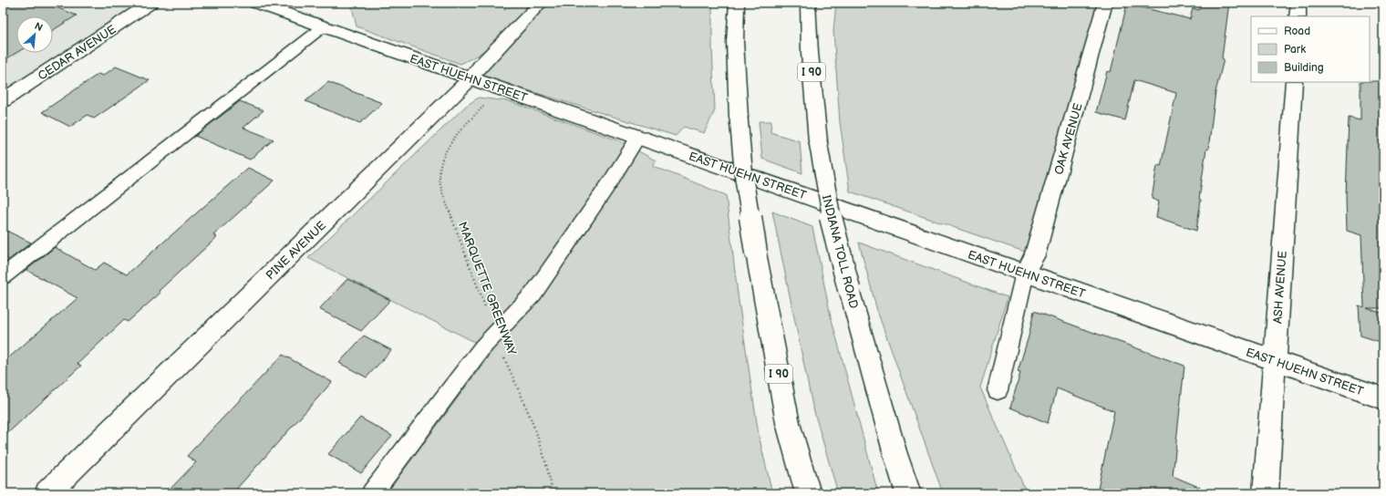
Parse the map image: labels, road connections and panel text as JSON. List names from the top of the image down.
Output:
{
  "streets": {
    "main road": [
      "CEDAR AVENUE",
      "I 90",
      "EAST HUEHN STREET",
      "OAK AVENUE",
      "PINE AVENUE",
      "INDIANA TOLL ROAD",
      "ASH AVENUE"
    ],
    "path": ["MARQUETTE GREENWAY"]
  },
  "crossings": [
    ["EAST HUEHN STREET", "OAK AVENUE"],
    ["EAST HUEHN STREET", "PINE AVENUE"],
    ["EAST HUEHN STREET", "ASH AVENUE"]
  ],
  "legend": ["Road", "Park", "Building"],
  "north": "top right"
}
